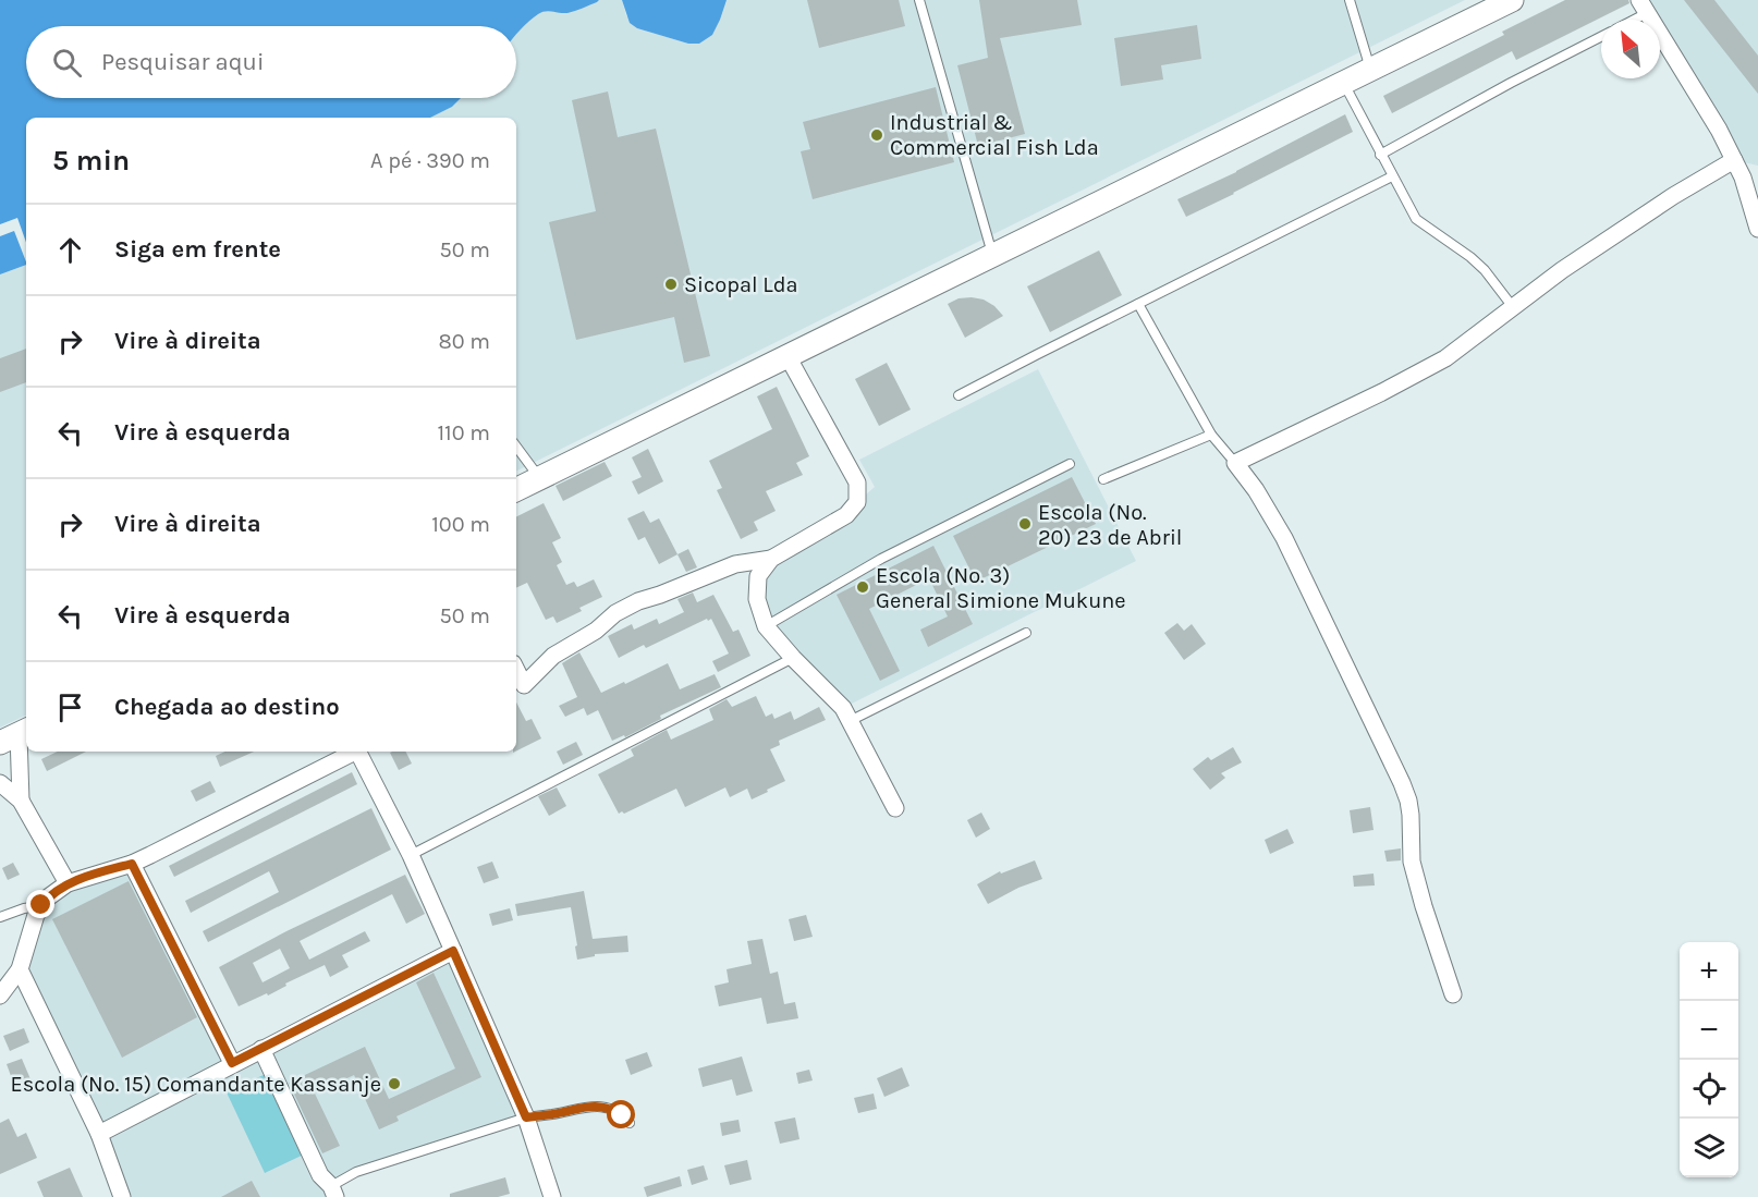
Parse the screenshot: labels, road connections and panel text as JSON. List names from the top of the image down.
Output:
{
  "places": [
    "Industrial & Commercial Fish Lda",
    "Sicopal Lda",
    "Escola (No. 20) 23 de Abril",
    "Escola (No. 3) General Simione Mukune",
    "Escola (No. 15) Comandante Kassanje"
  ],
  "north": "top left",
  "page": {
    "search": "Pesquisar aqui",
    "heading": ["5 min", "A pé · 390 m"],
    "list": [
      ["Siga em frente", "50 m"],
      ["Vire à direita", "80 m"],
      ["Vire à esquerda", "110 m"],
      ["Vire à direita", "100 m"],
      ["Vire à esquerda", "50 m"],
      "Chegada ao destino"
    ],
    "map_buttons": ["+", "−"]
  }
}
